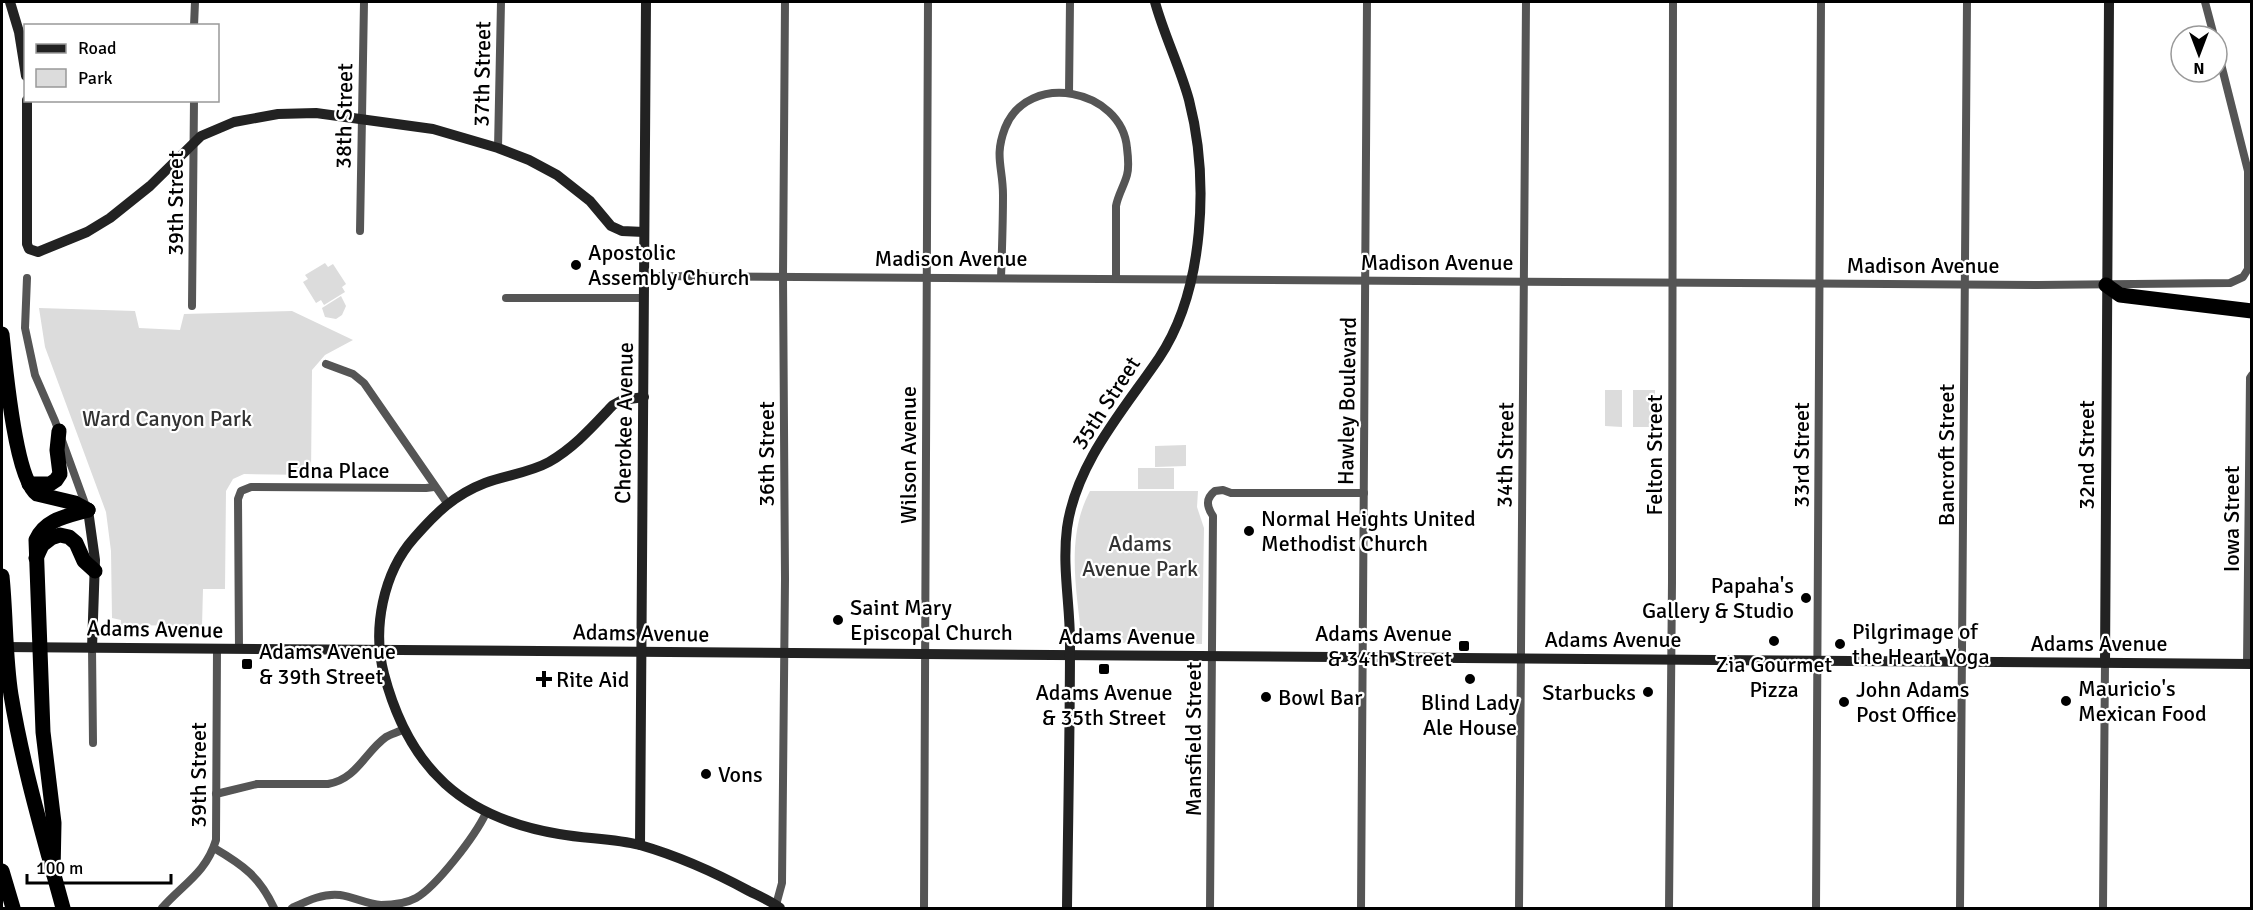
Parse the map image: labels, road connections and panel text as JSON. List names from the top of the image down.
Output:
{
  "streets": {
    "main road": [
      "35th Street",
      "Cherokee Avenue",
      "32nd Street",
      "Adams Avenue"
    ],
    "street": [
      "37th Street",
      "38th Street",
      "39th Street",
      "Madison Avenue",
      "Hawley Boulevard",
      "36th Street",
      "Wilson Avenue",
      "34th Street",
      "Felton Street",
      "33rd Street",
      "Bancroft Street",
      "Edna Place",
      "Iowa Street",
      "Mansfield Street"
    ]
  },
  "crossings": [
    ["39th Street", "Adams Avenue"],
    ["Madison Avenue", "Hawley Boulevard"],
    ["Madison Avenue", "35th Street"],
    ["Madison Avenue", "Cherokee Avenue"],
    ["Madison Avenue", "36th Street"],
    ["Madison Avenue", "Wilson Avenue"],
    ["Madison Avenue", "34th Street"],
    ["Madison Avenue", "Felton Street"],
    ["Madison Avenue", "33rd Street"],
    ["Madison Avenue", "Bancroft Street"],
    ["Madison Avenue", "32nd Street"],
    ["Hawley Boulevard", "Adams Avenue"],
    ["Hawley Boulevard", "Mansfield Street"],
    ["35th Street", "Adams Avenue"],
    ["Cherokee Avenue", "Adams Avenue"],
    ["36th Street", "Adams Avenue"],
    ["Wilson Avenue", "Adams Avenue"],
    ["34th Street", "Adams Avenue"],
    ["Felton Street", "Adams Avenue"],
    ["33rd Street", "Adams Avenue"],
    ["Bancroft Street", "Adams Avenue"],
    ["32nd Street", "Adams Avenue"],
    ["Edna Place", "Adams Avenue"],
    ["Iowa Street", "Adams Avenue"],
    ["Adams Avenue", "Mansfield Street"]
  ],
  "parks": ["Ward Canyon Park", "Adams Avenue Park"],
  "places": {
    "other": [
      "Apostolic Assembly Church",
      "Normal Heights United Methodist Church",
      "Papaha's Gallery & Studio",
      "Saint Mary Episcopal Church",
      "Zia Gourmet Pizza",
      "Pilgrimage of the Heart Yoga",
      "Blind Lady Ale House",
      "Starbucks",
      "Bowl Bar",
      "Mauricio's Mexican Food",
      "John Adams Post Office",
      "Vons"
    ],
    "transit": ["Adams Avenue & 34th Street", "Adams Avenue & 39th Street", "Adams Avenue & 35th Street"],
    "health": ["Rite Aid"]
  },
  "legend": ["Road", "Park"],
  "scale_bar": "100 m",
  "north": "bottom"
}
